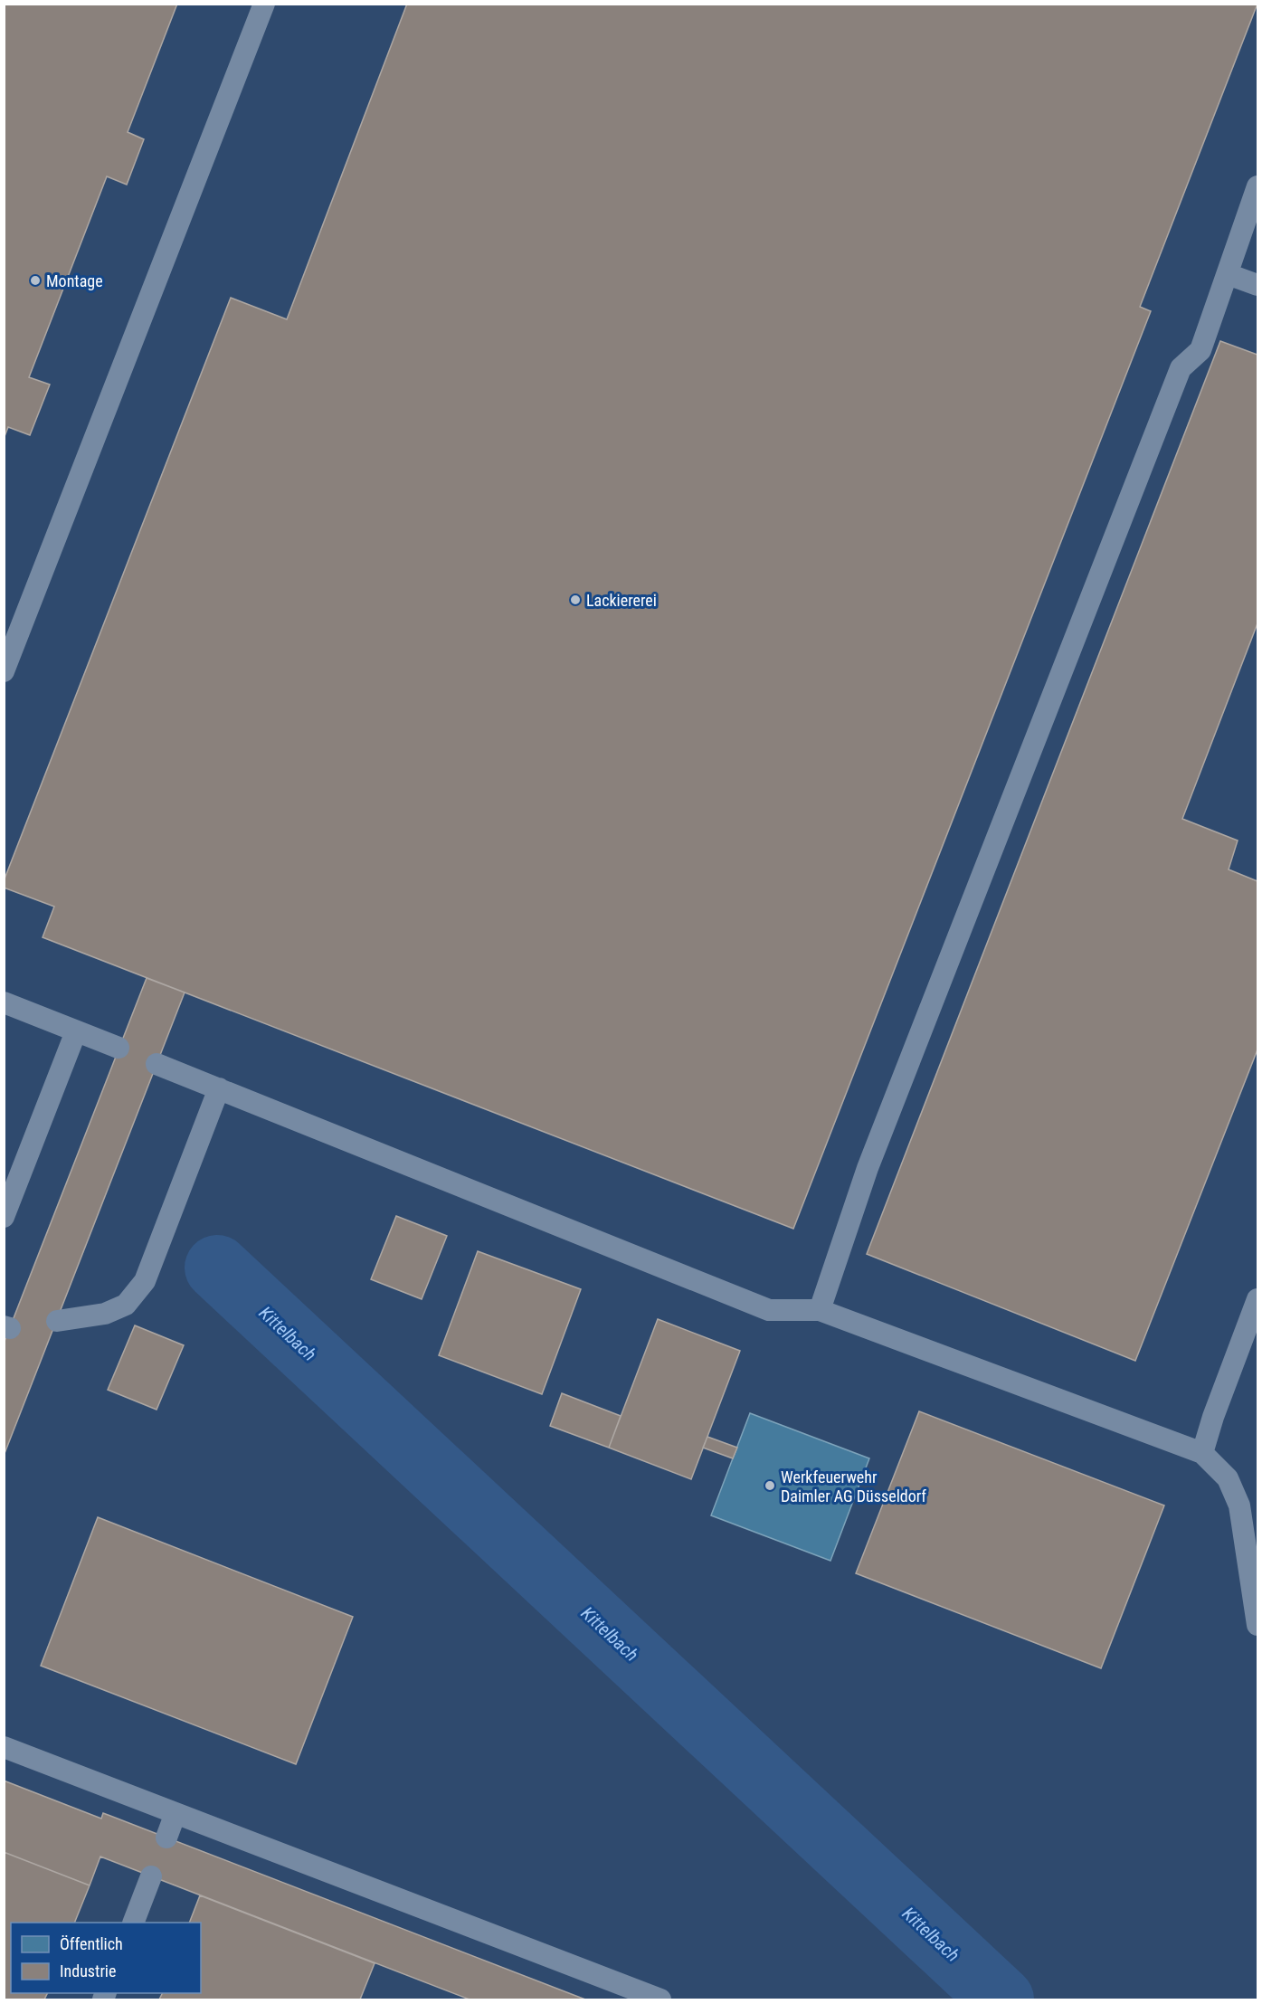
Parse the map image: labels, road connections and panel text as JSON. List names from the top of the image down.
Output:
{
  "water": ["Kittelbach"],
  "places": ["Montage", "Lackiererei", "Werkfeuerwehr Daimler AG Düsseldorf"],
  "legend": ["Öffentlich", "Industrie"]
}
